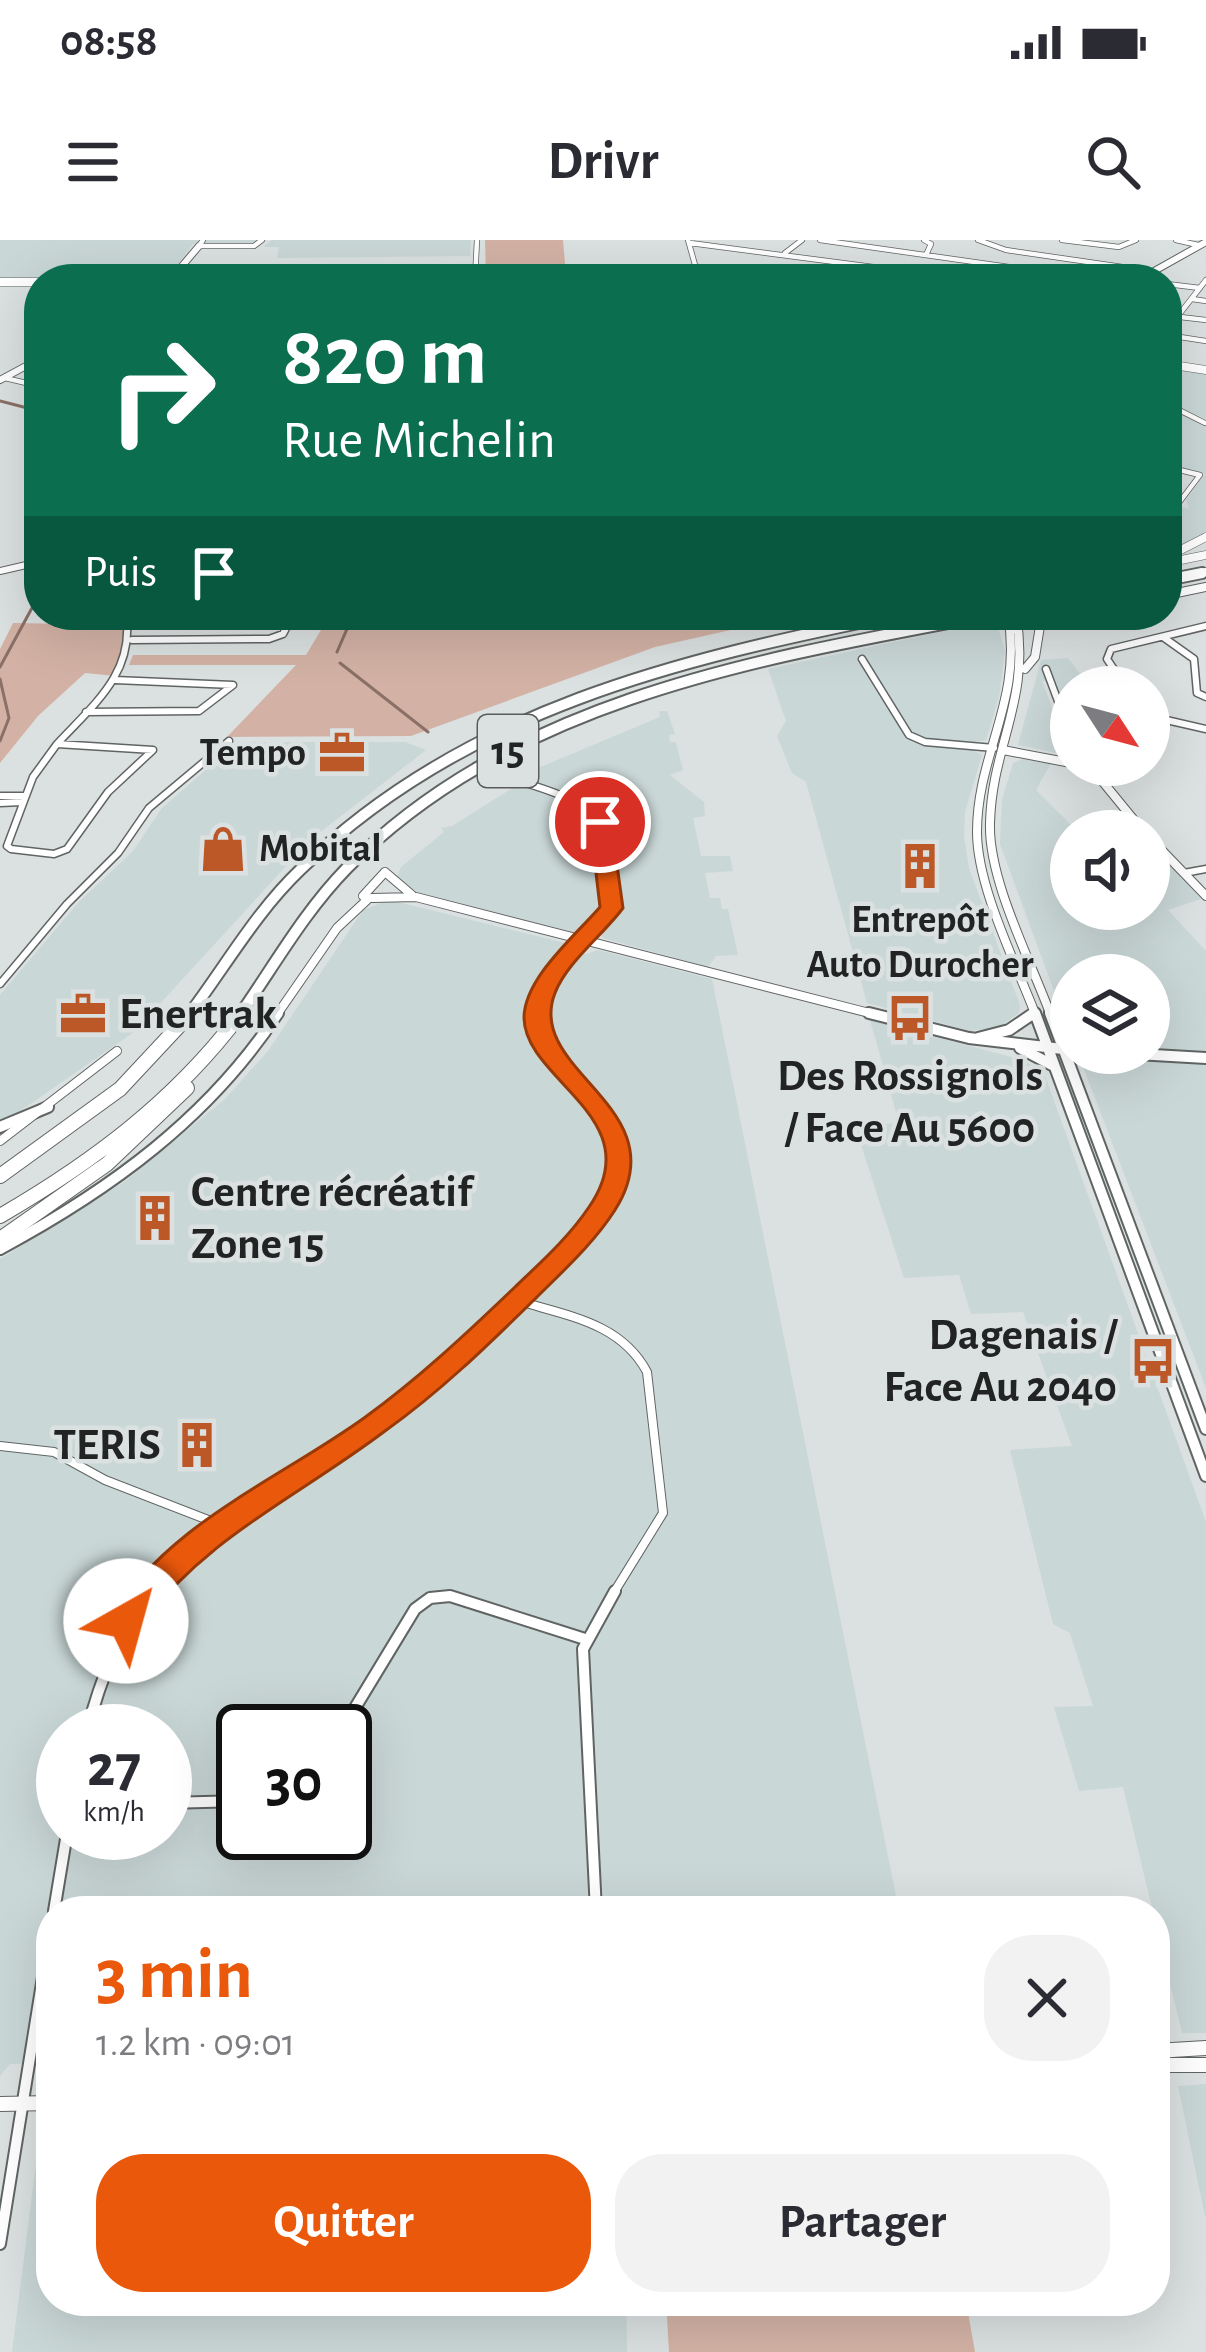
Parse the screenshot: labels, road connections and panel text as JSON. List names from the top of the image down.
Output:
{
  "streets": {
    "highway": ["15"]
  },
  "places": {
    "office": ["Tempo", "Enertrak"],
    "shop": ["Mobital"],
    "building": ["Entrepôt Auto Durocher", "Centre récréatif Zone 15", "TERIS"],
    "bus stop": ["Des Rossignols / Face Au 5600", "Dagenais / Face Au 2040"]
  },
  "north": "bottom right",
  "page": {
    "status": "08:58",
    "header": "Drivr",
    "turn": ["820 m", "Rue Michelin"],
    "then": "Puis",
    "speed": "27 km/h",
    "limit": "30",
    "heading": ["3 min", "1.2 km · 09:01"],
    "buttons": ["Quitter", "Partager"]
  }
}
